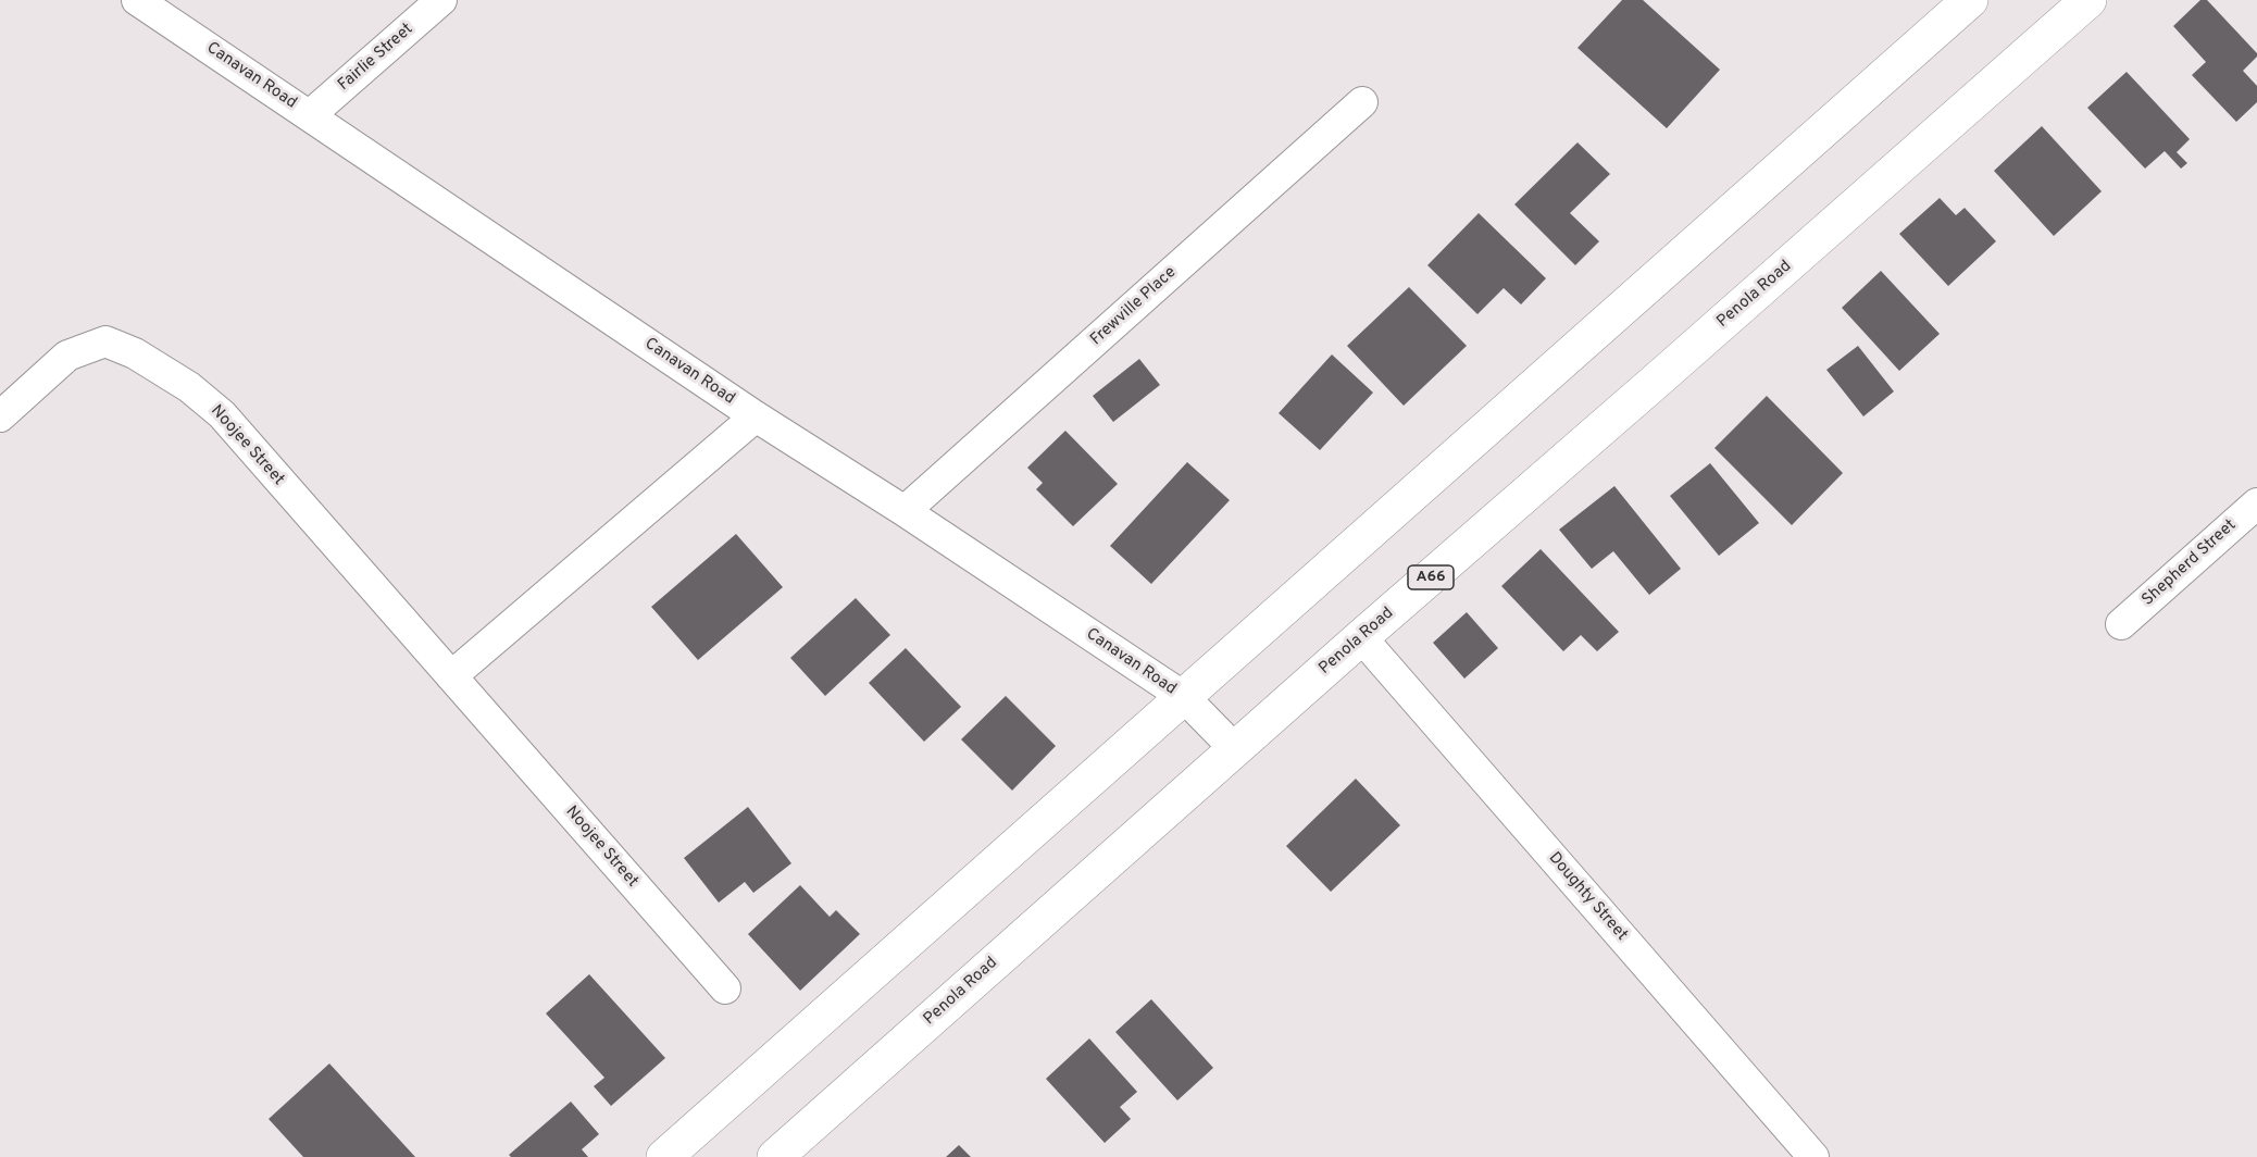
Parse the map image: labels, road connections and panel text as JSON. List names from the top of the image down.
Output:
{
  "streets": {
    "highway": ["Penola Road", "A66"],
    "street": [
      "Fairlie Street",
      "Canavan Road",
      "Frewville Place",
      "Noojee Street",
      "Shepherd Street",
      "Doughty Street"
    ]
  },
  "crossings": [
    ["Fairlie Street", "Canavan Road"],
    ["Canavan Road", "Penola Road"],
    ["Canavan Road", "Frewville Place"],
    ["Penola Road", "Doughty Street"]
  ]
}
